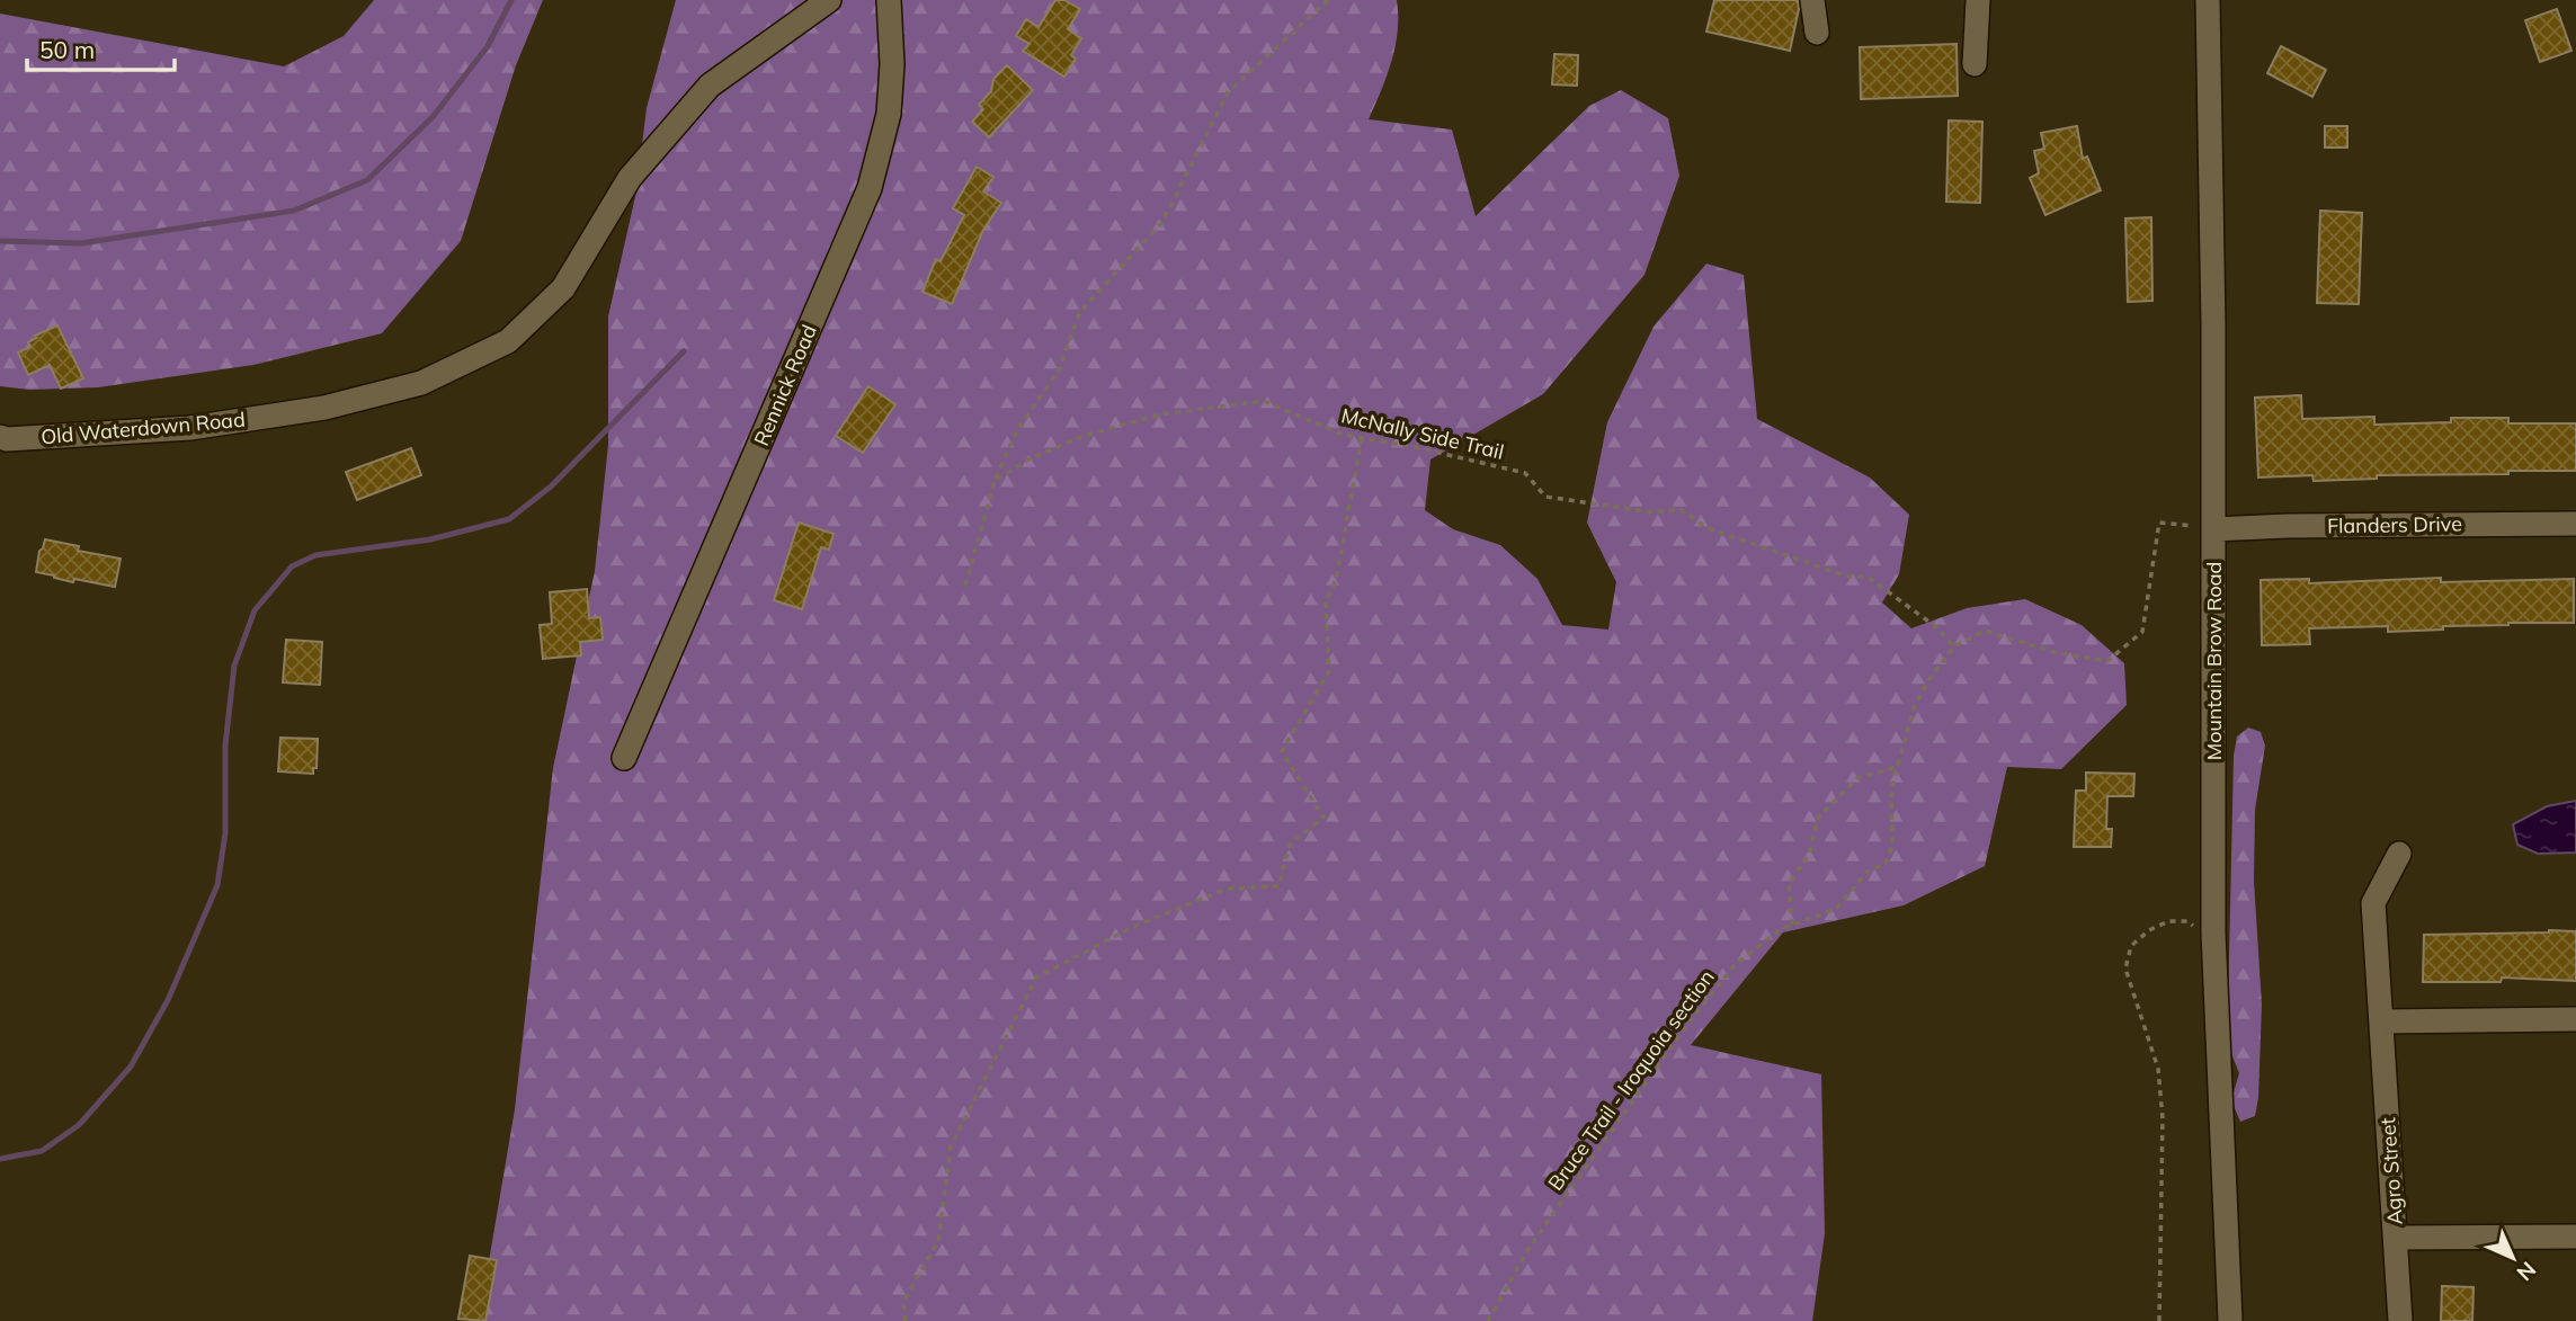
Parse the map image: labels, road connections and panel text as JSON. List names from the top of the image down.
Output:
{
  "streets": {
    "street": [
      "Rennick Road",
      "Old Waterdown Road",
      "Flanders Drive",
      "Mountain Brow Road",
      "Agro Street"
    ],
    "path": ["McNally Side Trail", "Bruce Trail - Iroquoia section"]
  },
  "crossings": [
    ["McNally Side Trail", "Bruce Trail - Iroquoia section"],
    ["Flanders Drive", "Mountain Brow Road"]
  ],
  "scale_bar": "50 m",
  "north": "bottom right"
}
